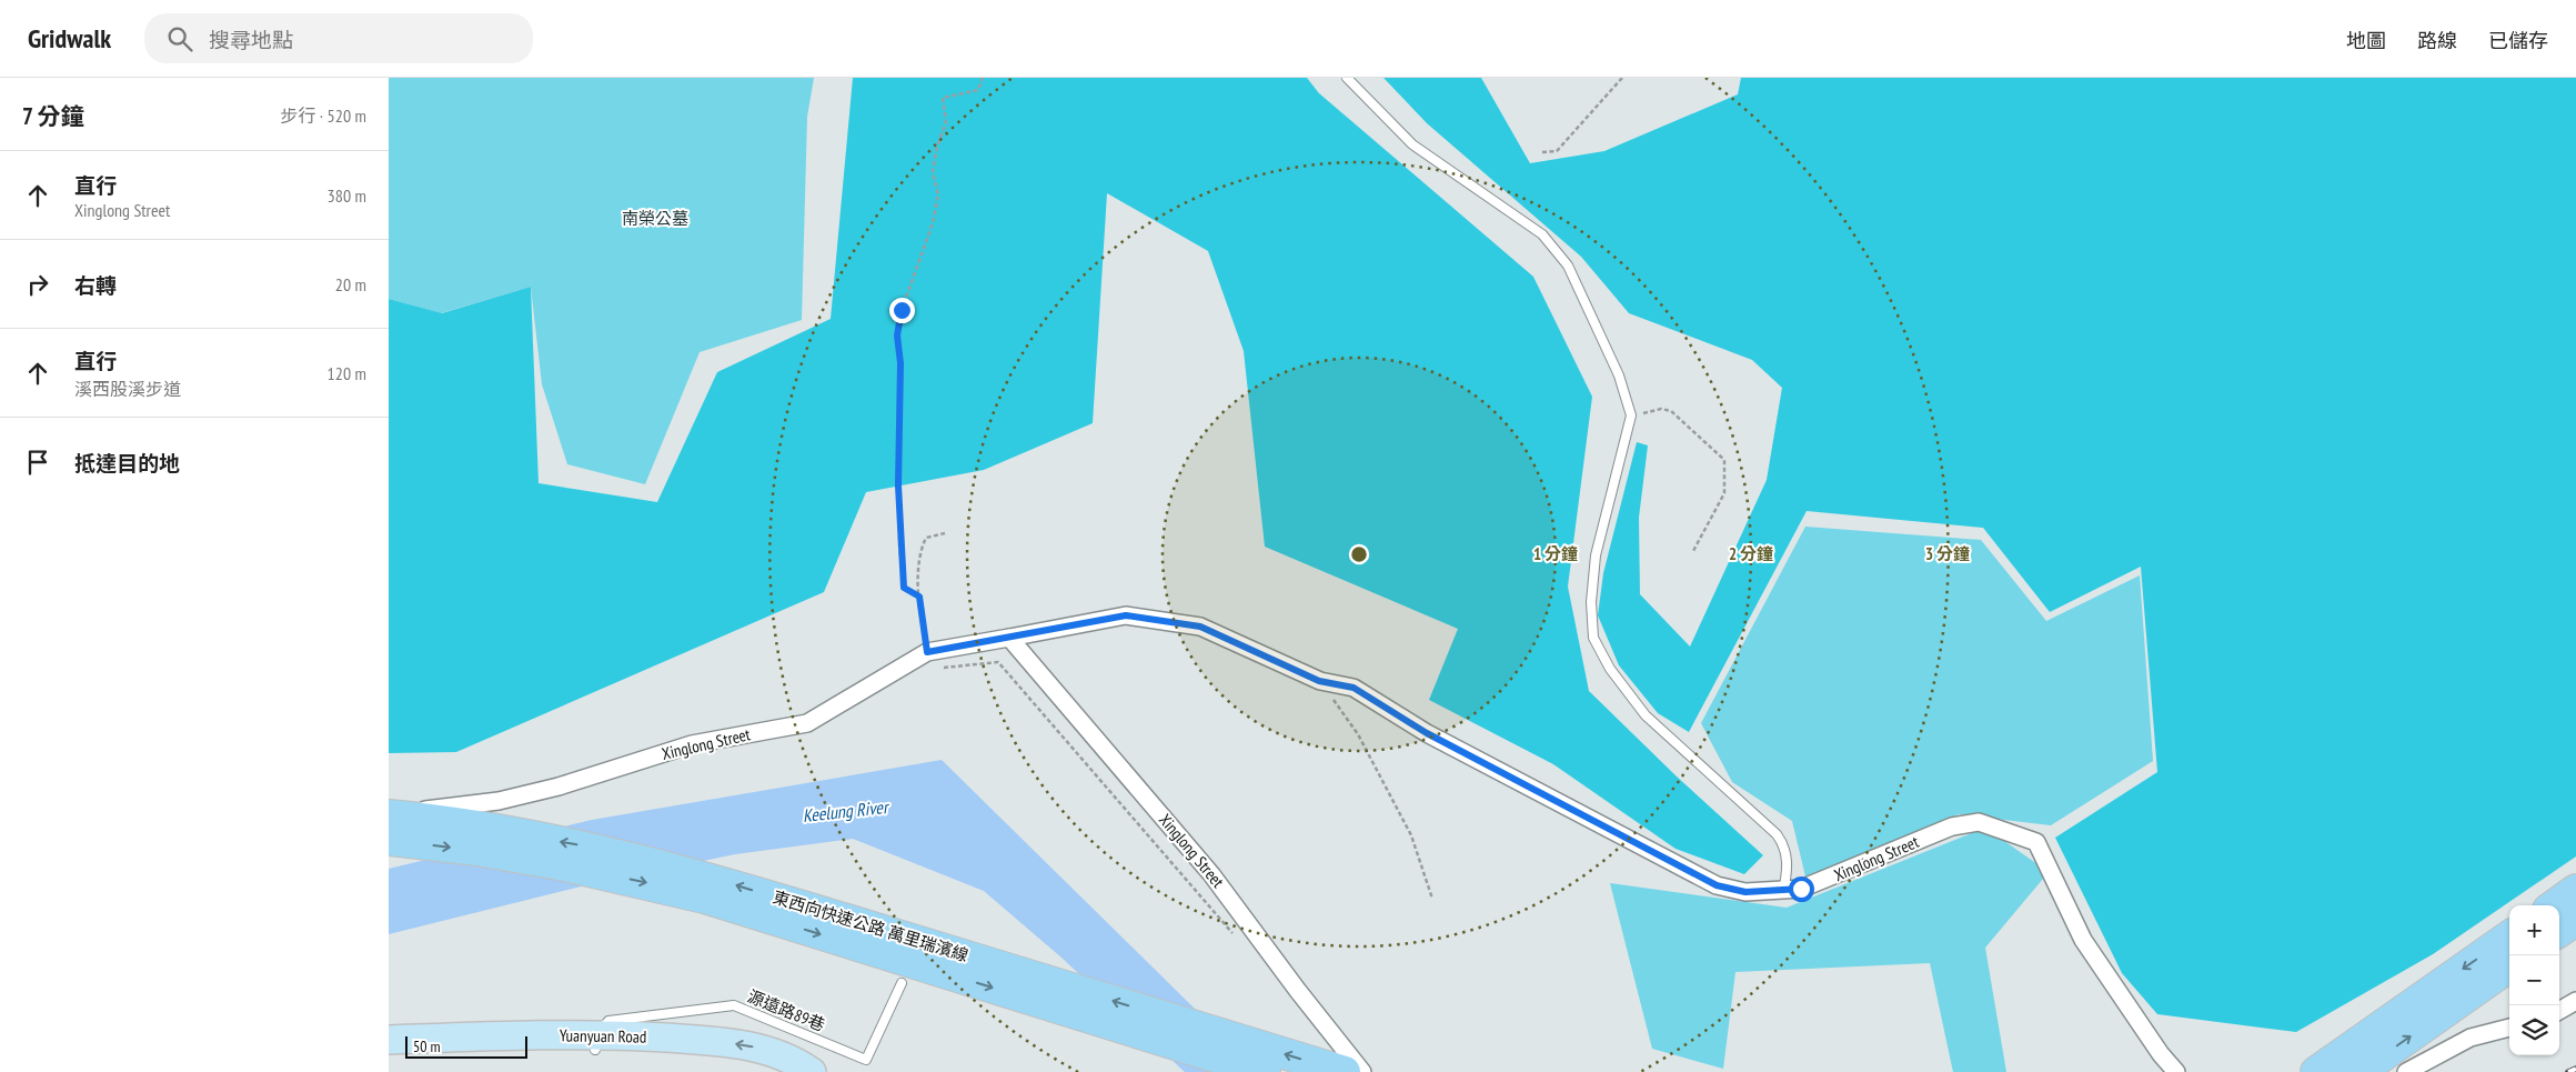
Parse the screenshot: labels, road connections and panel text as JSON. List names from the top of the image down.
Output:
{
  "streets": {
    "highway": ["東西向快速公路 萬里瑞濱線"],
    "main road": ["Yuanyuan Road"],
    "street": ["Xinglong Street"],
    "lane": ["源遠路89巷"]
  },
  "crossings": [
    ["Xinglong Street", "東西向快速公路 萬里瑞濱線"],
    ["源遠路89巷", "Yuanyuan Road"]
  ],
  "water": ["Keelung River"],
  "parks": ["南榮公墓"],
  "scale_bar": "50 m",
  "page": {
    "header": "Gridwalk",
    "search": "搜尋地點",
    "nav": ["地圖", "路線", "已儲存"],
    "heading": ["7 分鐘", "步行 · 520 m"],
    "list": [
      ["直行", "Xinglong Street", "380 m"],
      ["右轉", "20 m"],
      ["直行", "溪西股溪步道", "120 m"],
      "抵達目的地"
    ],
    "map_buttons": ["+", "−"],
    "scale": "50 m"
  },
  "rings": ["1 分鐘", "2 分鐘", "3 分鐘"]
}
